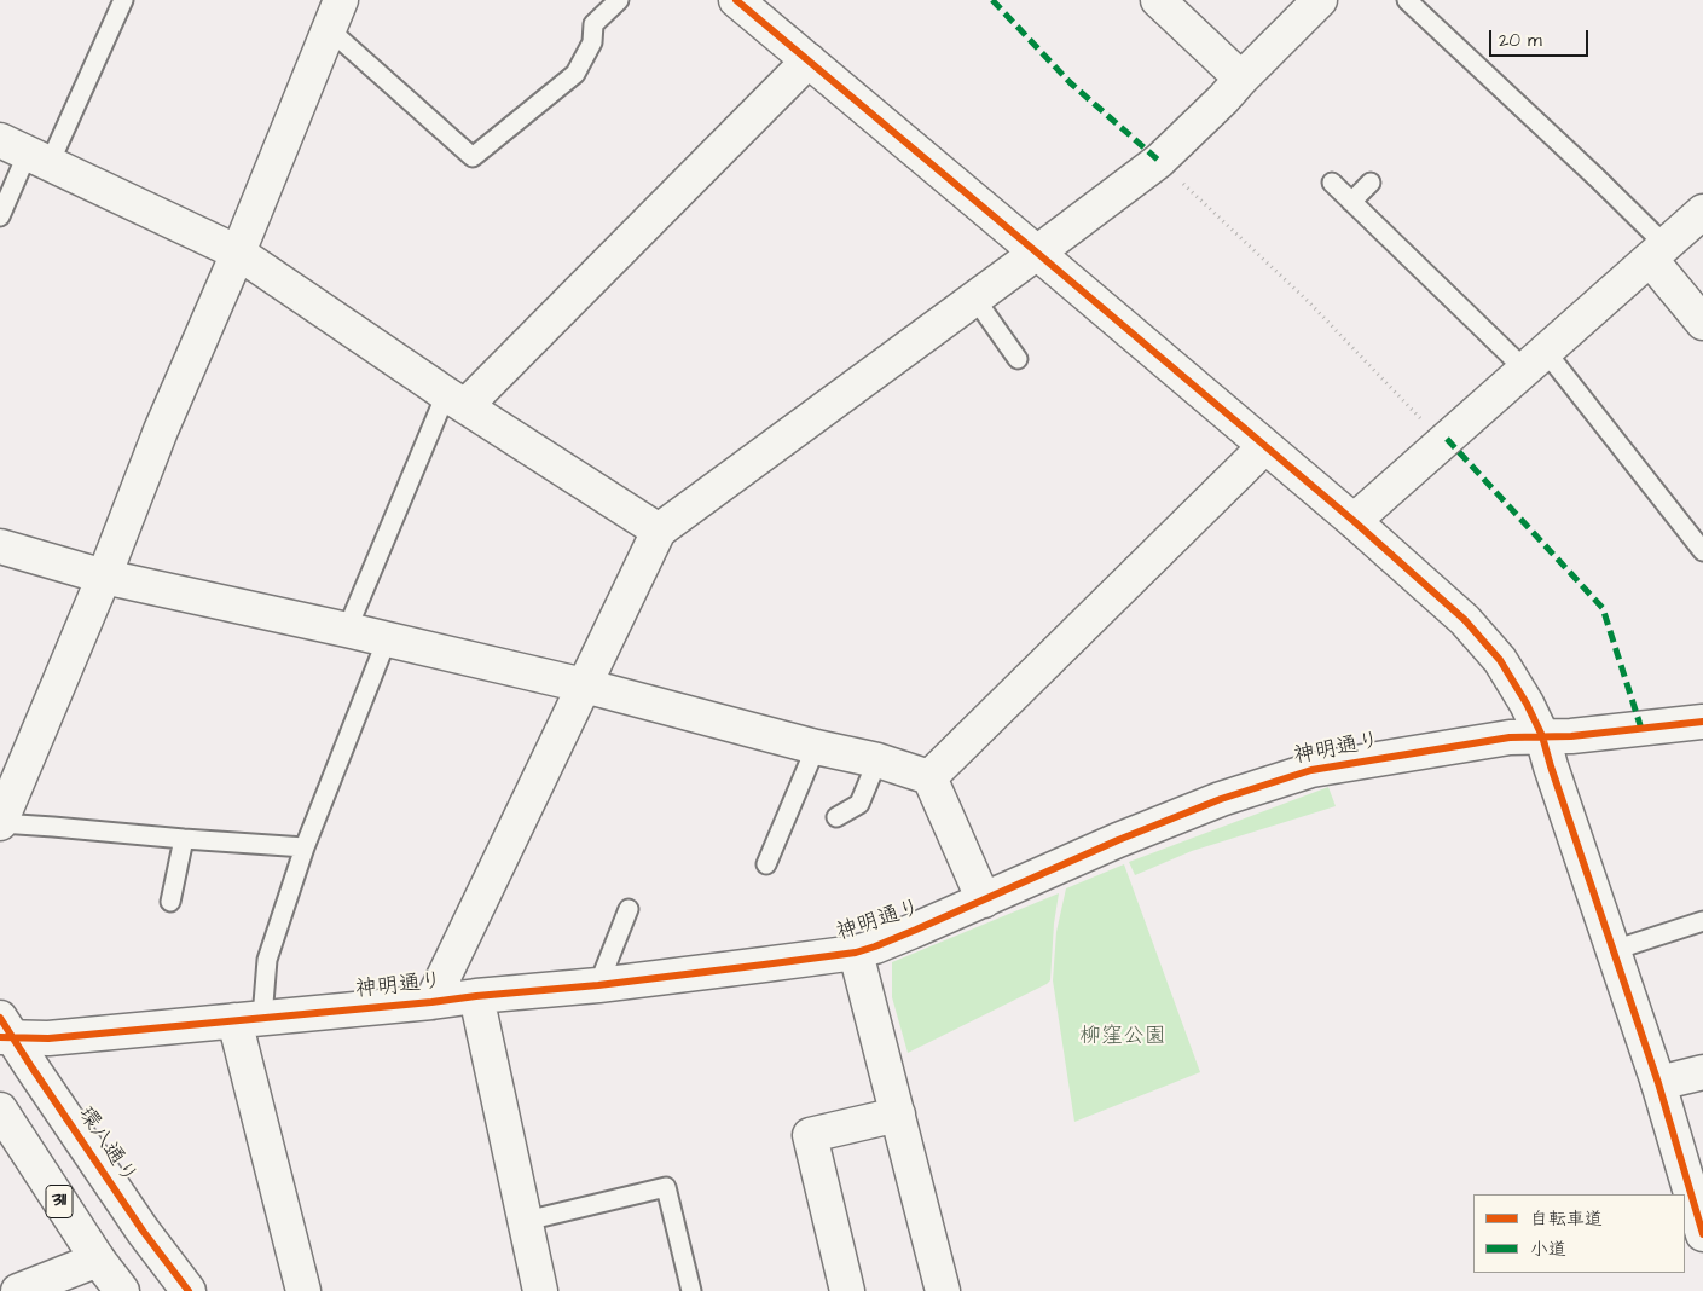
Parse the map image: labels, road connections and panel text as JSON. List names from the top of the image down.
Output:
{
  "streets": {
    "street": ["神明通り", "環八通り", "311"]
  },
  "crossings": [
    ["神明通り", "環八通り"]
  ],
  "parks": ["柳窪公園"],
  "legend": ["自転車道", "小道"],
  "scale_bar": "20 m"
}
